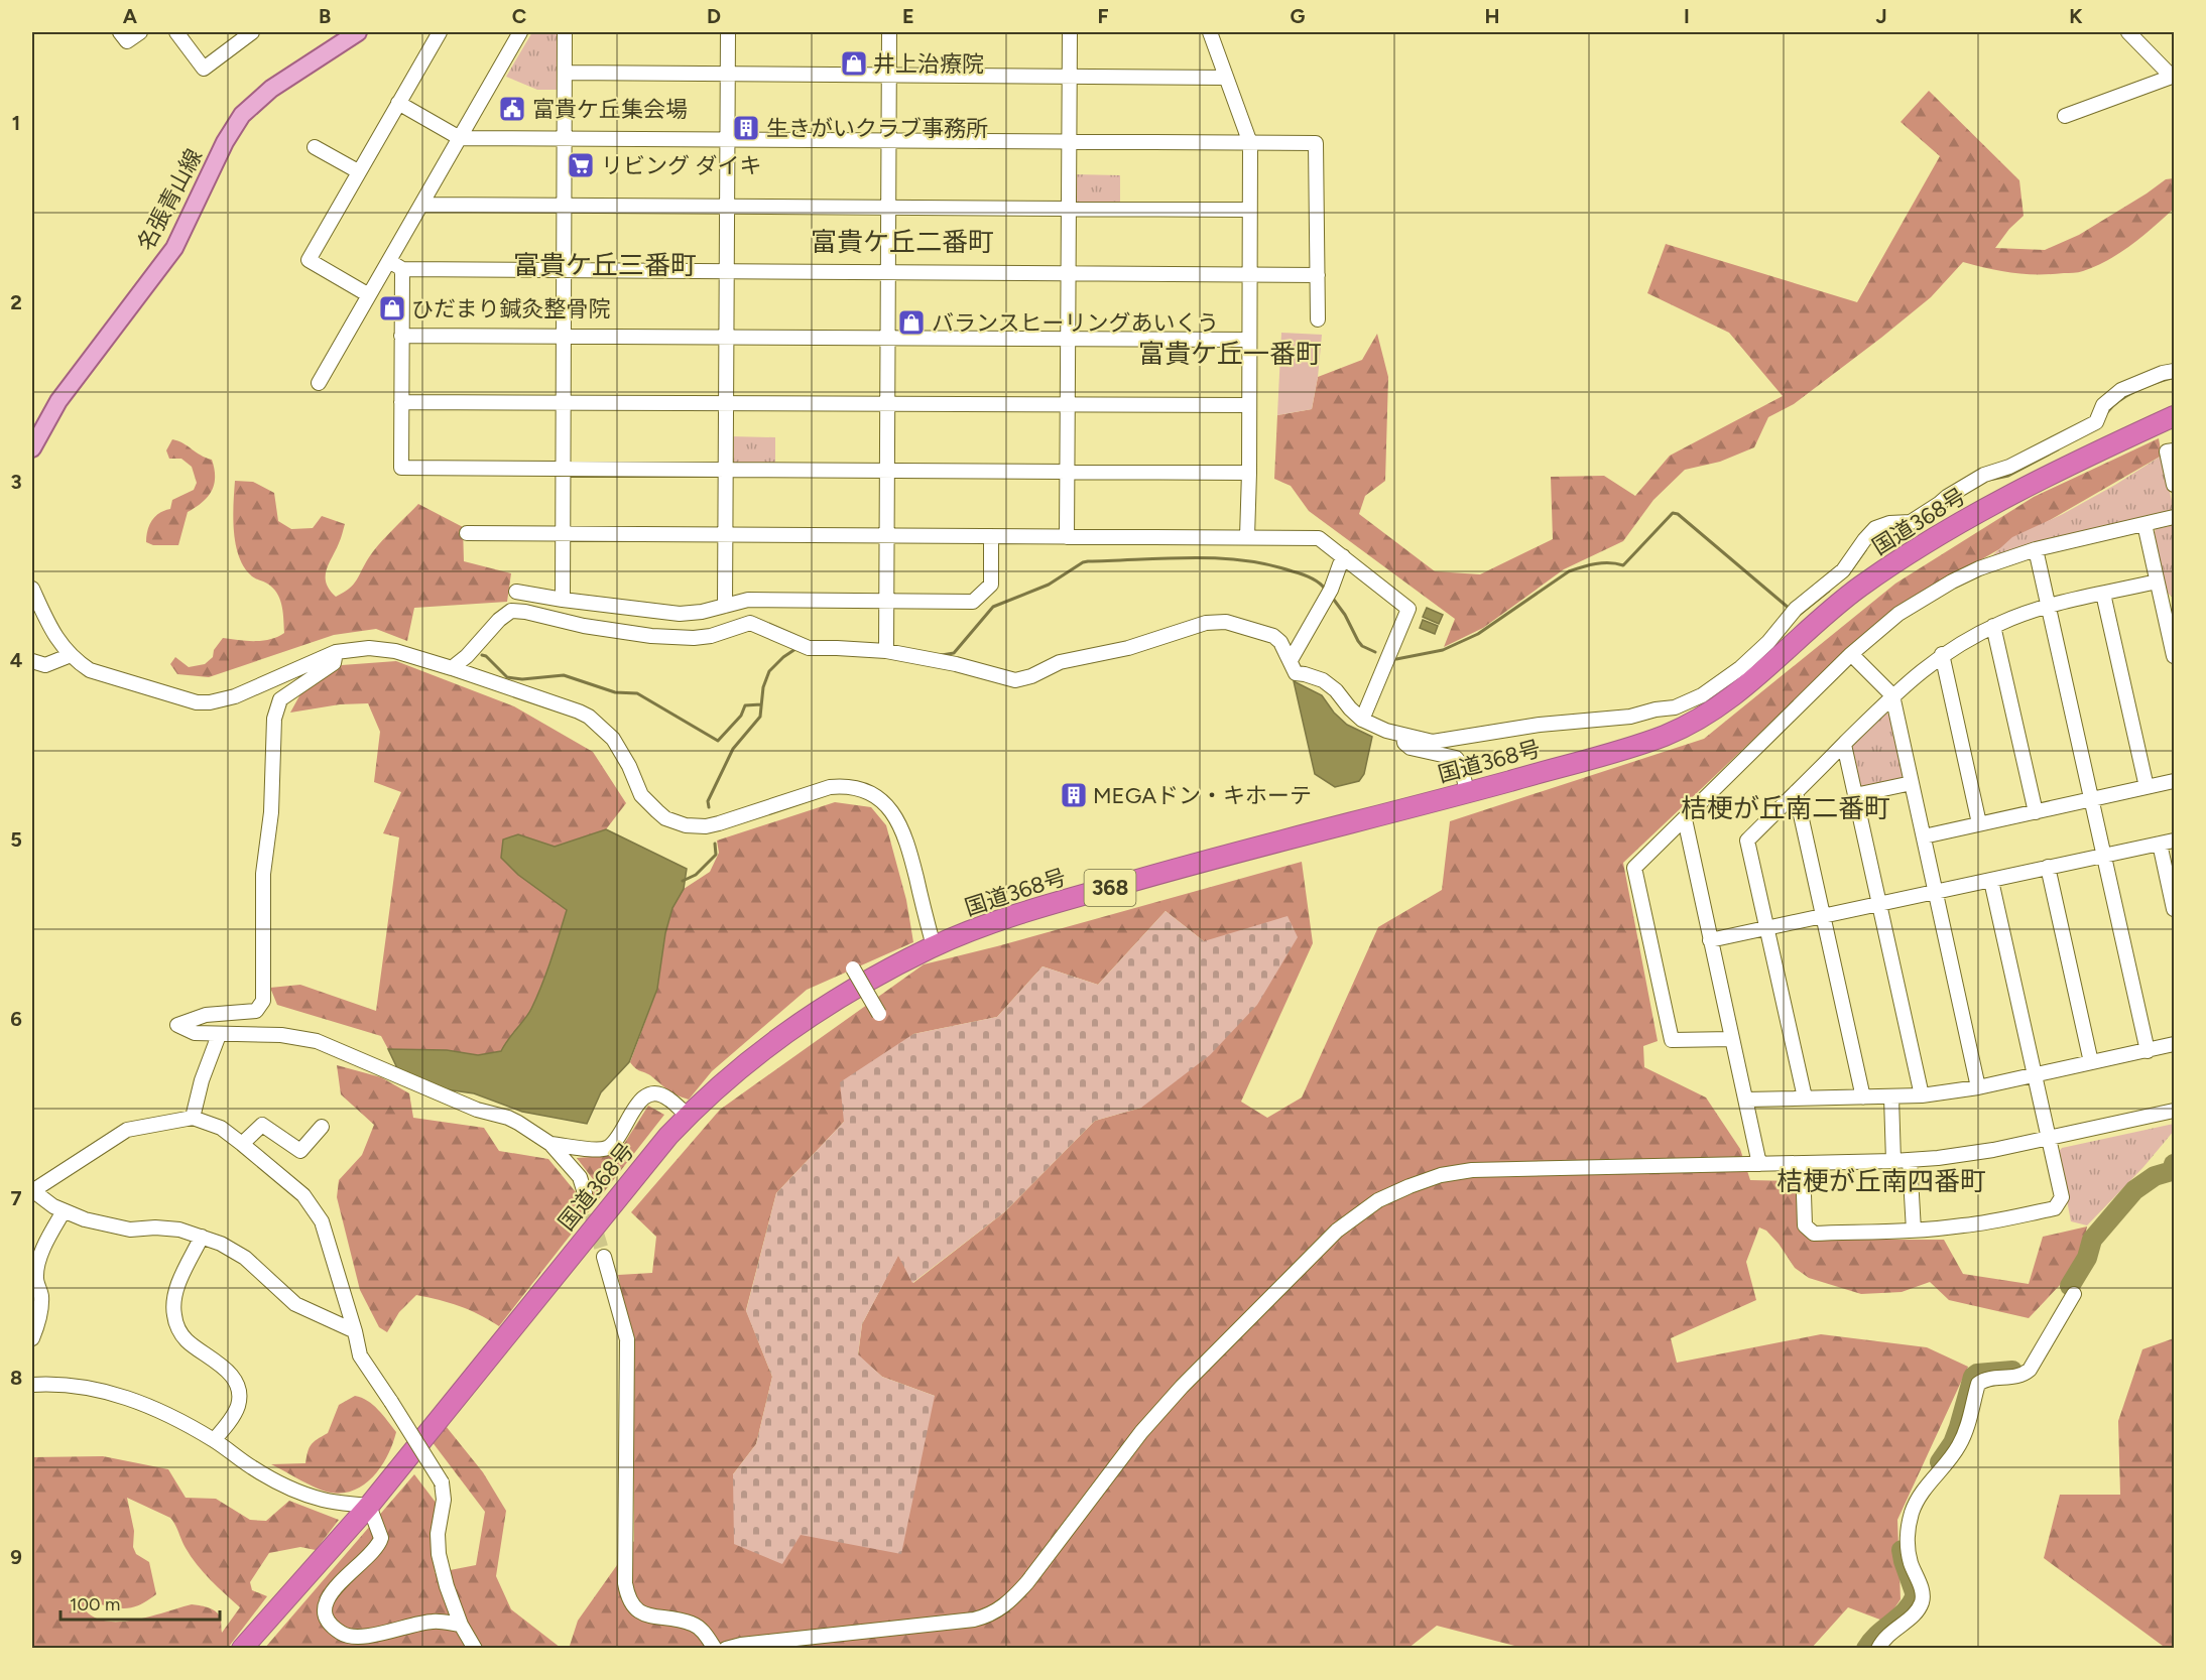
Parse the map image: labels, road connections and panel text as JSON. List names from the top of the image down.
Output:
{
  "streets": {
    "highway": ["国道368号", "368"],
    "main road": ["名張青山線"]
  },
  "districts": [
    "富貴ケ丘二番町",
    "富貴ケ丘三番町",
    "富貴ケ丘一番町",
    "桔梗が丘南二番町",
    "桔梗が丘南四番町"
  ],
  "places": {
    "shop": ["井上治療院", "ひだまり鍼灸整骨院", "バランスヒーリングあいくう"],
    "public building": ["富貴ケ丘集会場"],
    "building": ["生きがいクラブ事務所", "MEGAドン・キホーテ"],
    "supermarket": ["リビング ダイキ"]
  },
  "scale_bar": "100 m",
  "grid": {
    "columns": [
      "A",
      "B",
      "C",
      "D",
      "E",
      "F",
      "G",
      "H",
      "I",
      "J",
      "K"
    ],
    "rows": [
      "1",
      "2",
      "3",
      "4",
      "5",
      "6",
      "7",
      "8",
      "9"
    ]
  }
}
